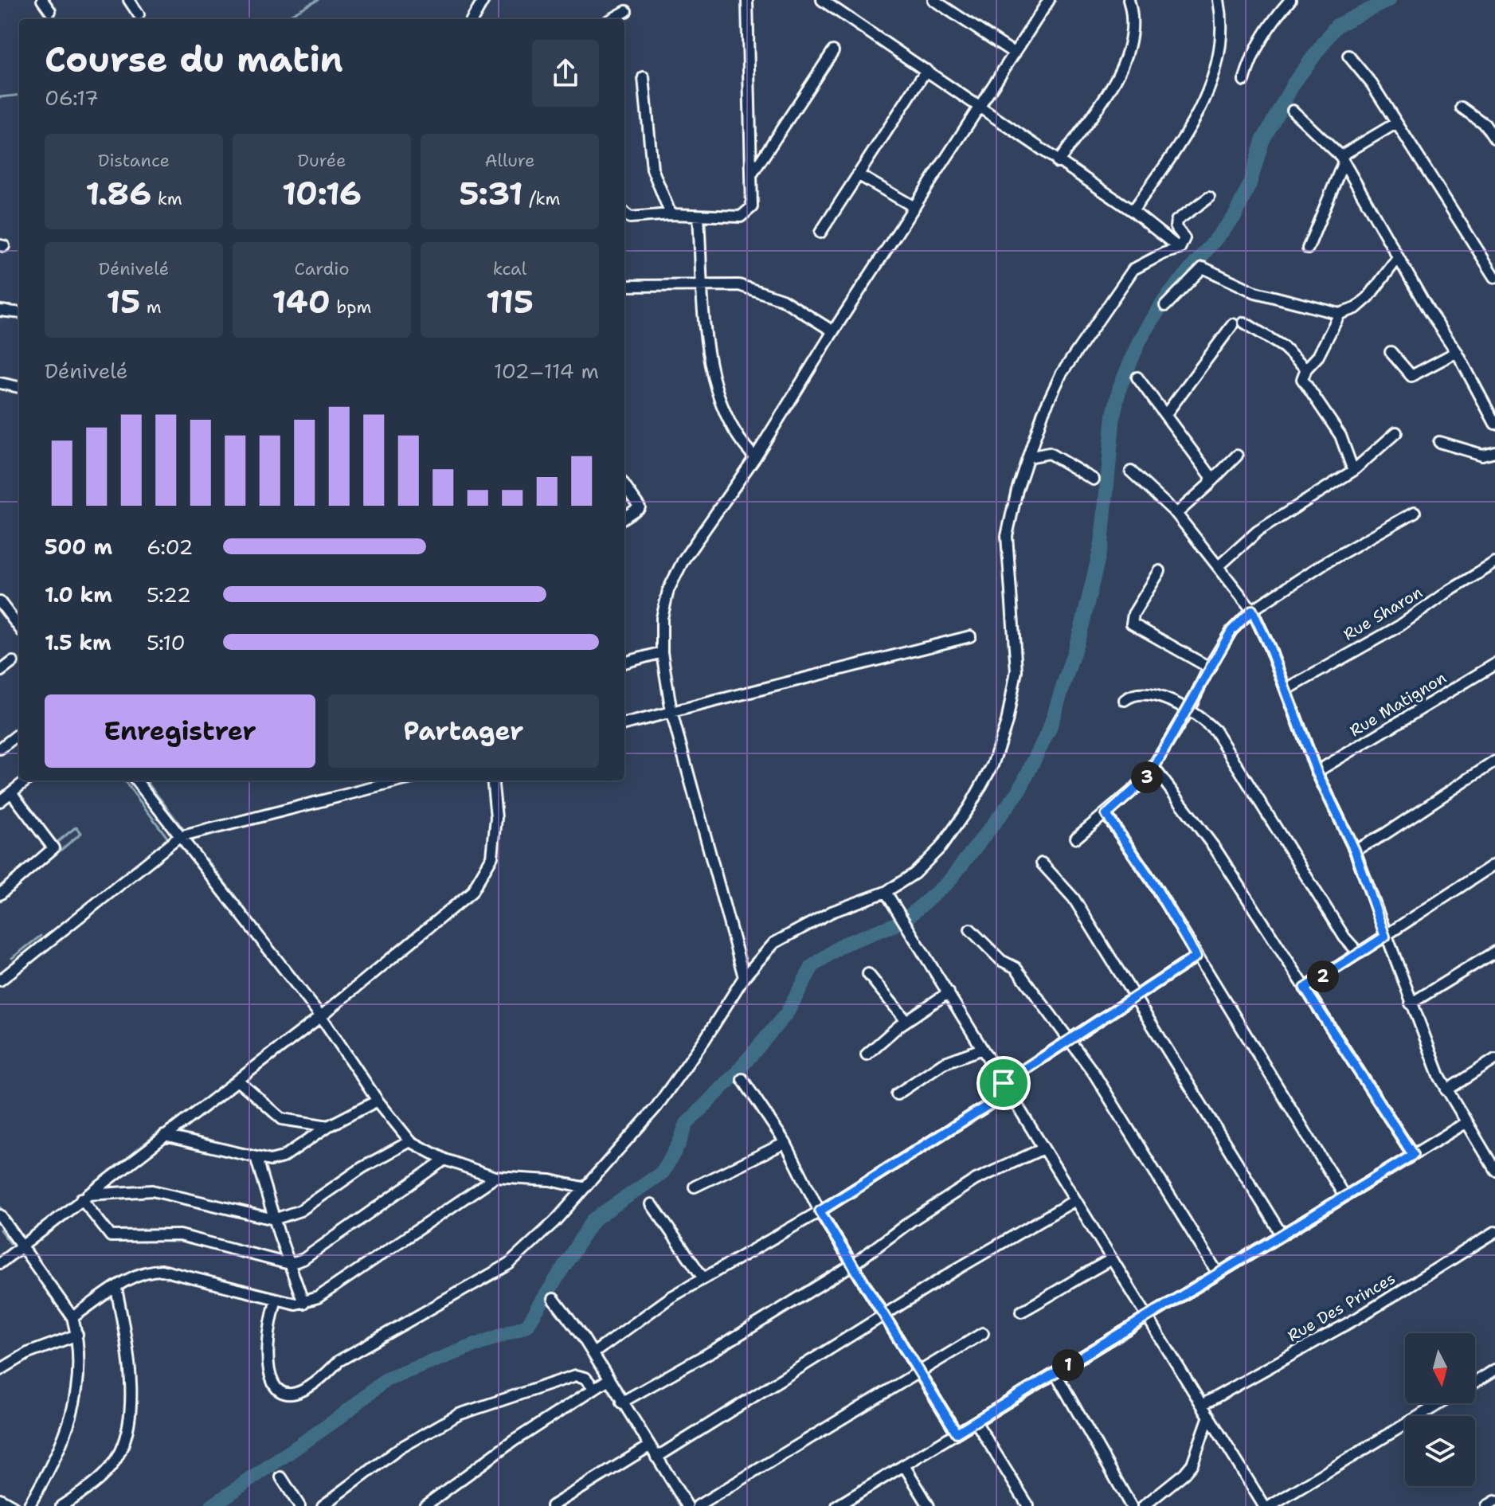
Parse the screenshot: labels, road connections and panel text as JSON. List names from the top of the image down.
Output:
{
  "streets": {
    "street": ["Rue Sharon", "Rue Matignon", "Rue Des Princes"]
  },
  "north": "bottom",
  "page": {
    "heading": ["Course du matin", "06:17"],
    "stats": [
      ["Distance", "1.86 km"],
      ["Durée", "10:16"],
      ["Allure", "5:31 /km"],
      ["Dénivelé", "15 m"],
      ["Cardio", "140 bpm"],
      ["kcal", "115"]
    ],
    "chart": ["Dénivelé", "102–114 m"],
    "list": [
      {
        "name": "500 m",
        "note": "6:02"
      },
      {
        "name": "1.0 km",
        "note": "5:22"
      },
      {
        "name": "1.5 km",
        "note": "5:10"
      }
    ],
    "buttons": ["Enregistrer", "Partager"],
    "pins": ["3", "2", "1"]
  }
}
